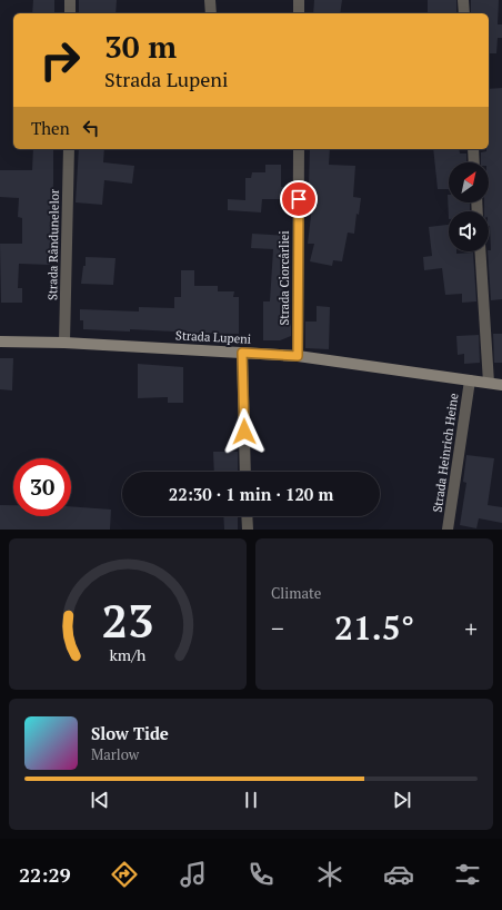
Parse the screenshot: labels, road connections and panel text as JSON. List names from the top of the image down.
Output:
{
  "streets": {
    "street": [
      "Strada Rândunelelor",
      "Strada Ciorcârliei",
      "Strada Lupeni",
      "Strada Heinrich Heine"
    ]
  },
  "crossings": [
    ["Strada Rândunelelor", "Strada Lupeni"],
    ["Strada Ciorcârliei", "Strada Lupeni"],
    ["Strada Lupeni", "Strada Heinrich Heine"]
  ],
  "north": "top right",
  "page": {
    "turn": ["30 m", "Strada Lupeni"],
    "then": "Then",
    "limit": "30",
    "trip": "22:30 · 1 min · 120 m",
    "tile": "Climate",
    "heat": ["−", "21.5°", "+"],
    "song": ["Slow Tide", "Marlow"],
    "tabs": "22:29",
    "gauge": ["23", "km/h"]
  }
}
